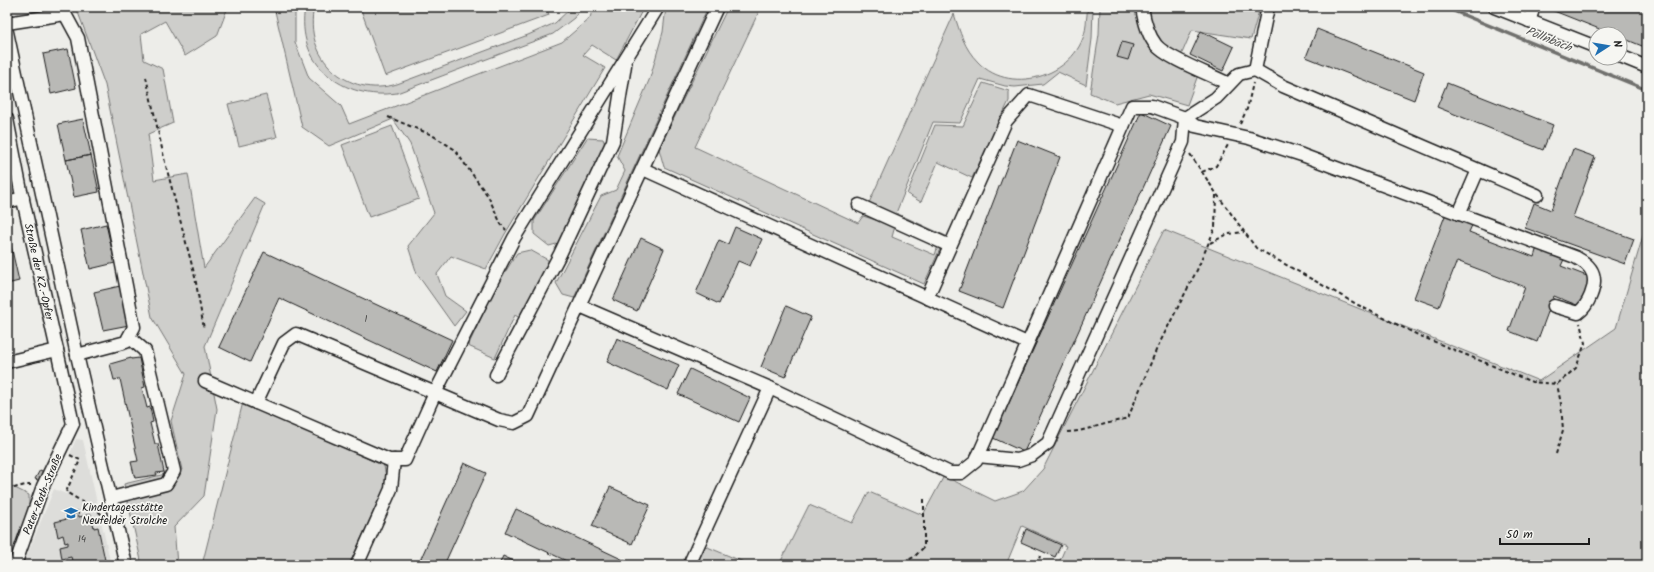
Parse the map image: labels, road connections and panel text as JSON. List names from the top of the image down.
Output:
{
  "streets": {
    "street": ["Straße der KZ.-Opfer", "Pater-Roth-Straße"]
  },
  "crossings": [
    ["Straße der KZ.-Opfer", "Pater-Roth-Straße"]
  ],
  "water": ["Pollnbach"],
  "places": {
    "school or university": ["Kindertagesstätte Neufelder Strolche"]
  },
  "house_numbers": ["1", "14"],
  "scale_bar": "50 m",
  "north": "right"
}
